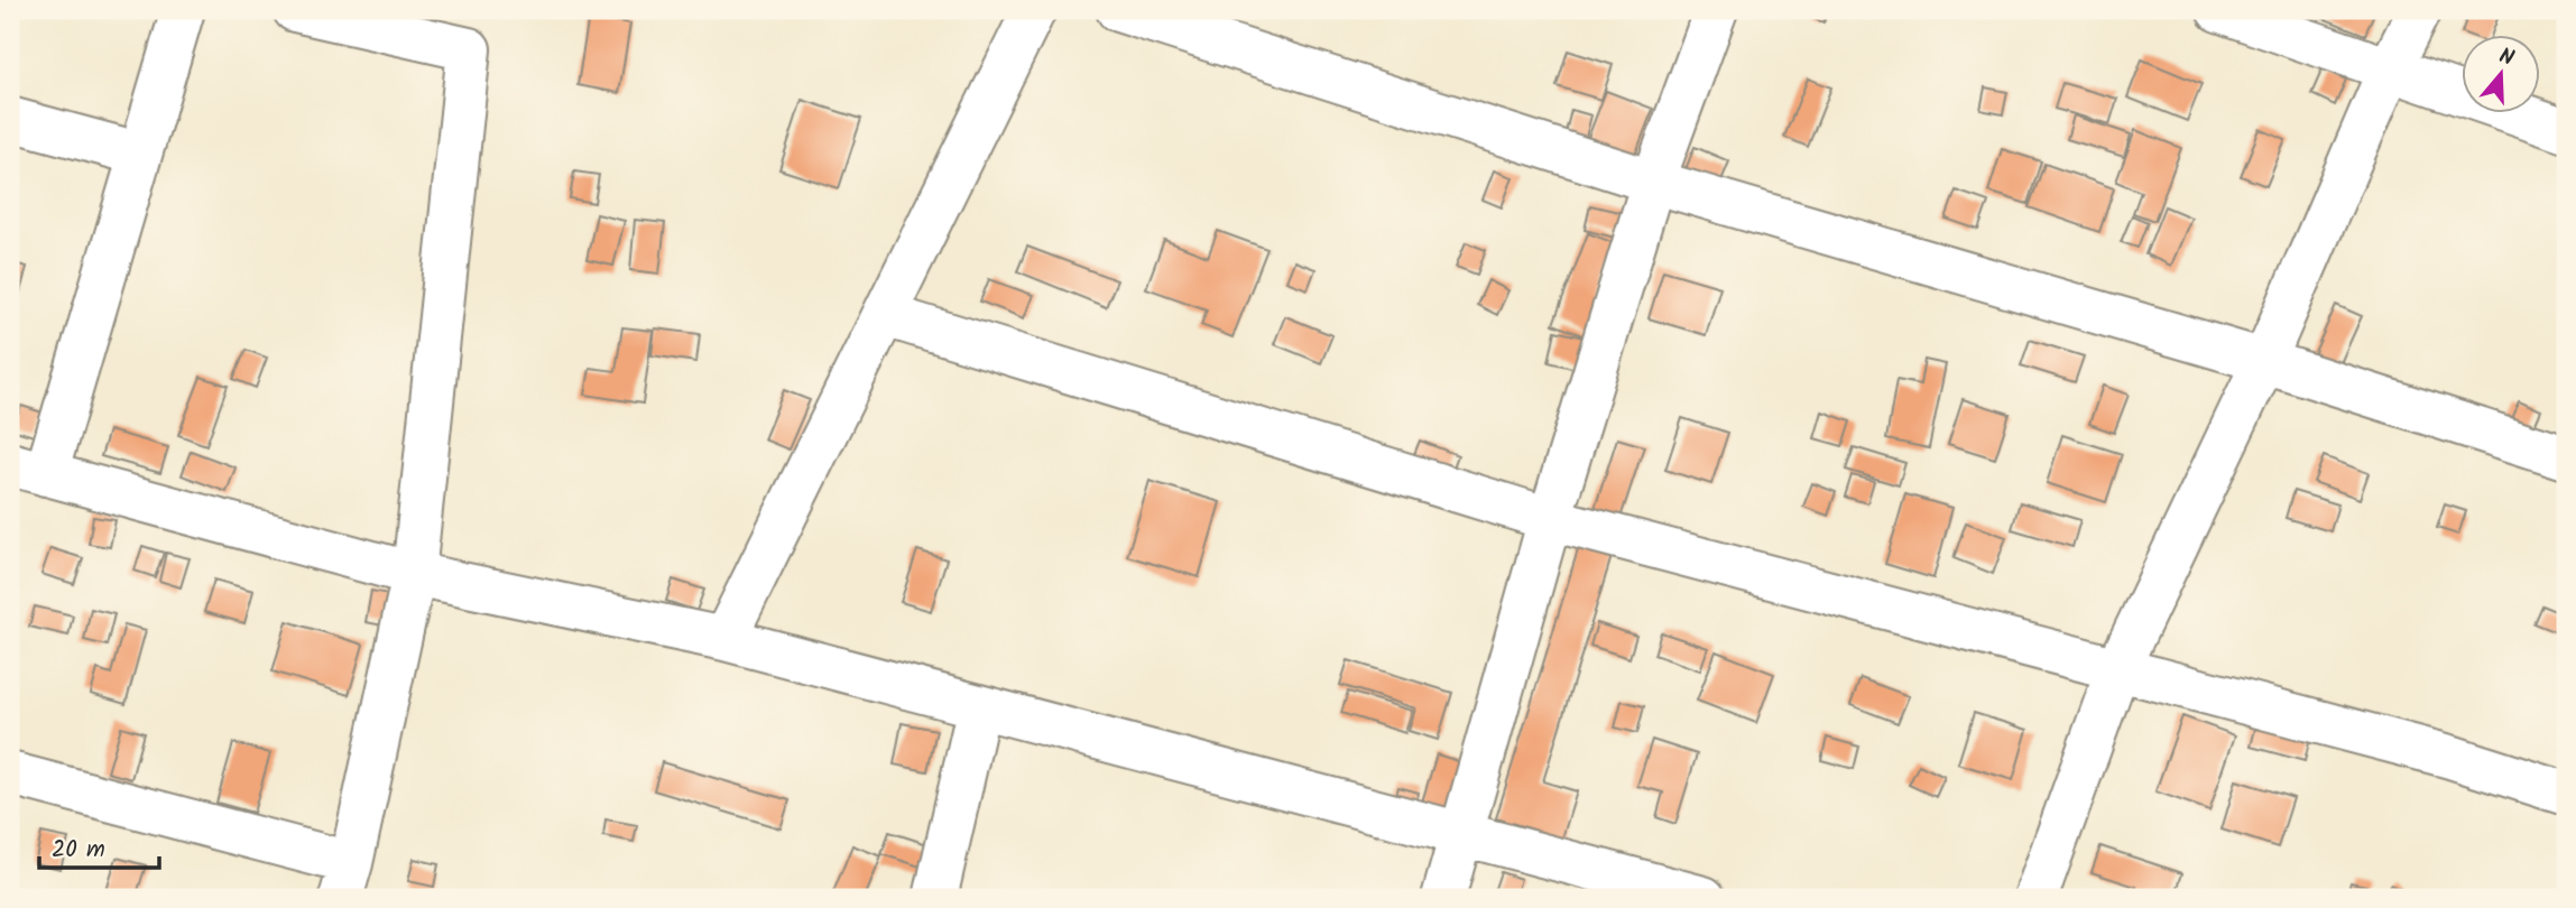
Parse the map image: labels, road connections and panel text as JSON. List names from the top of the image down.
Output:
{
  "scale_bar": "20 m",
  "north": "top"
}
